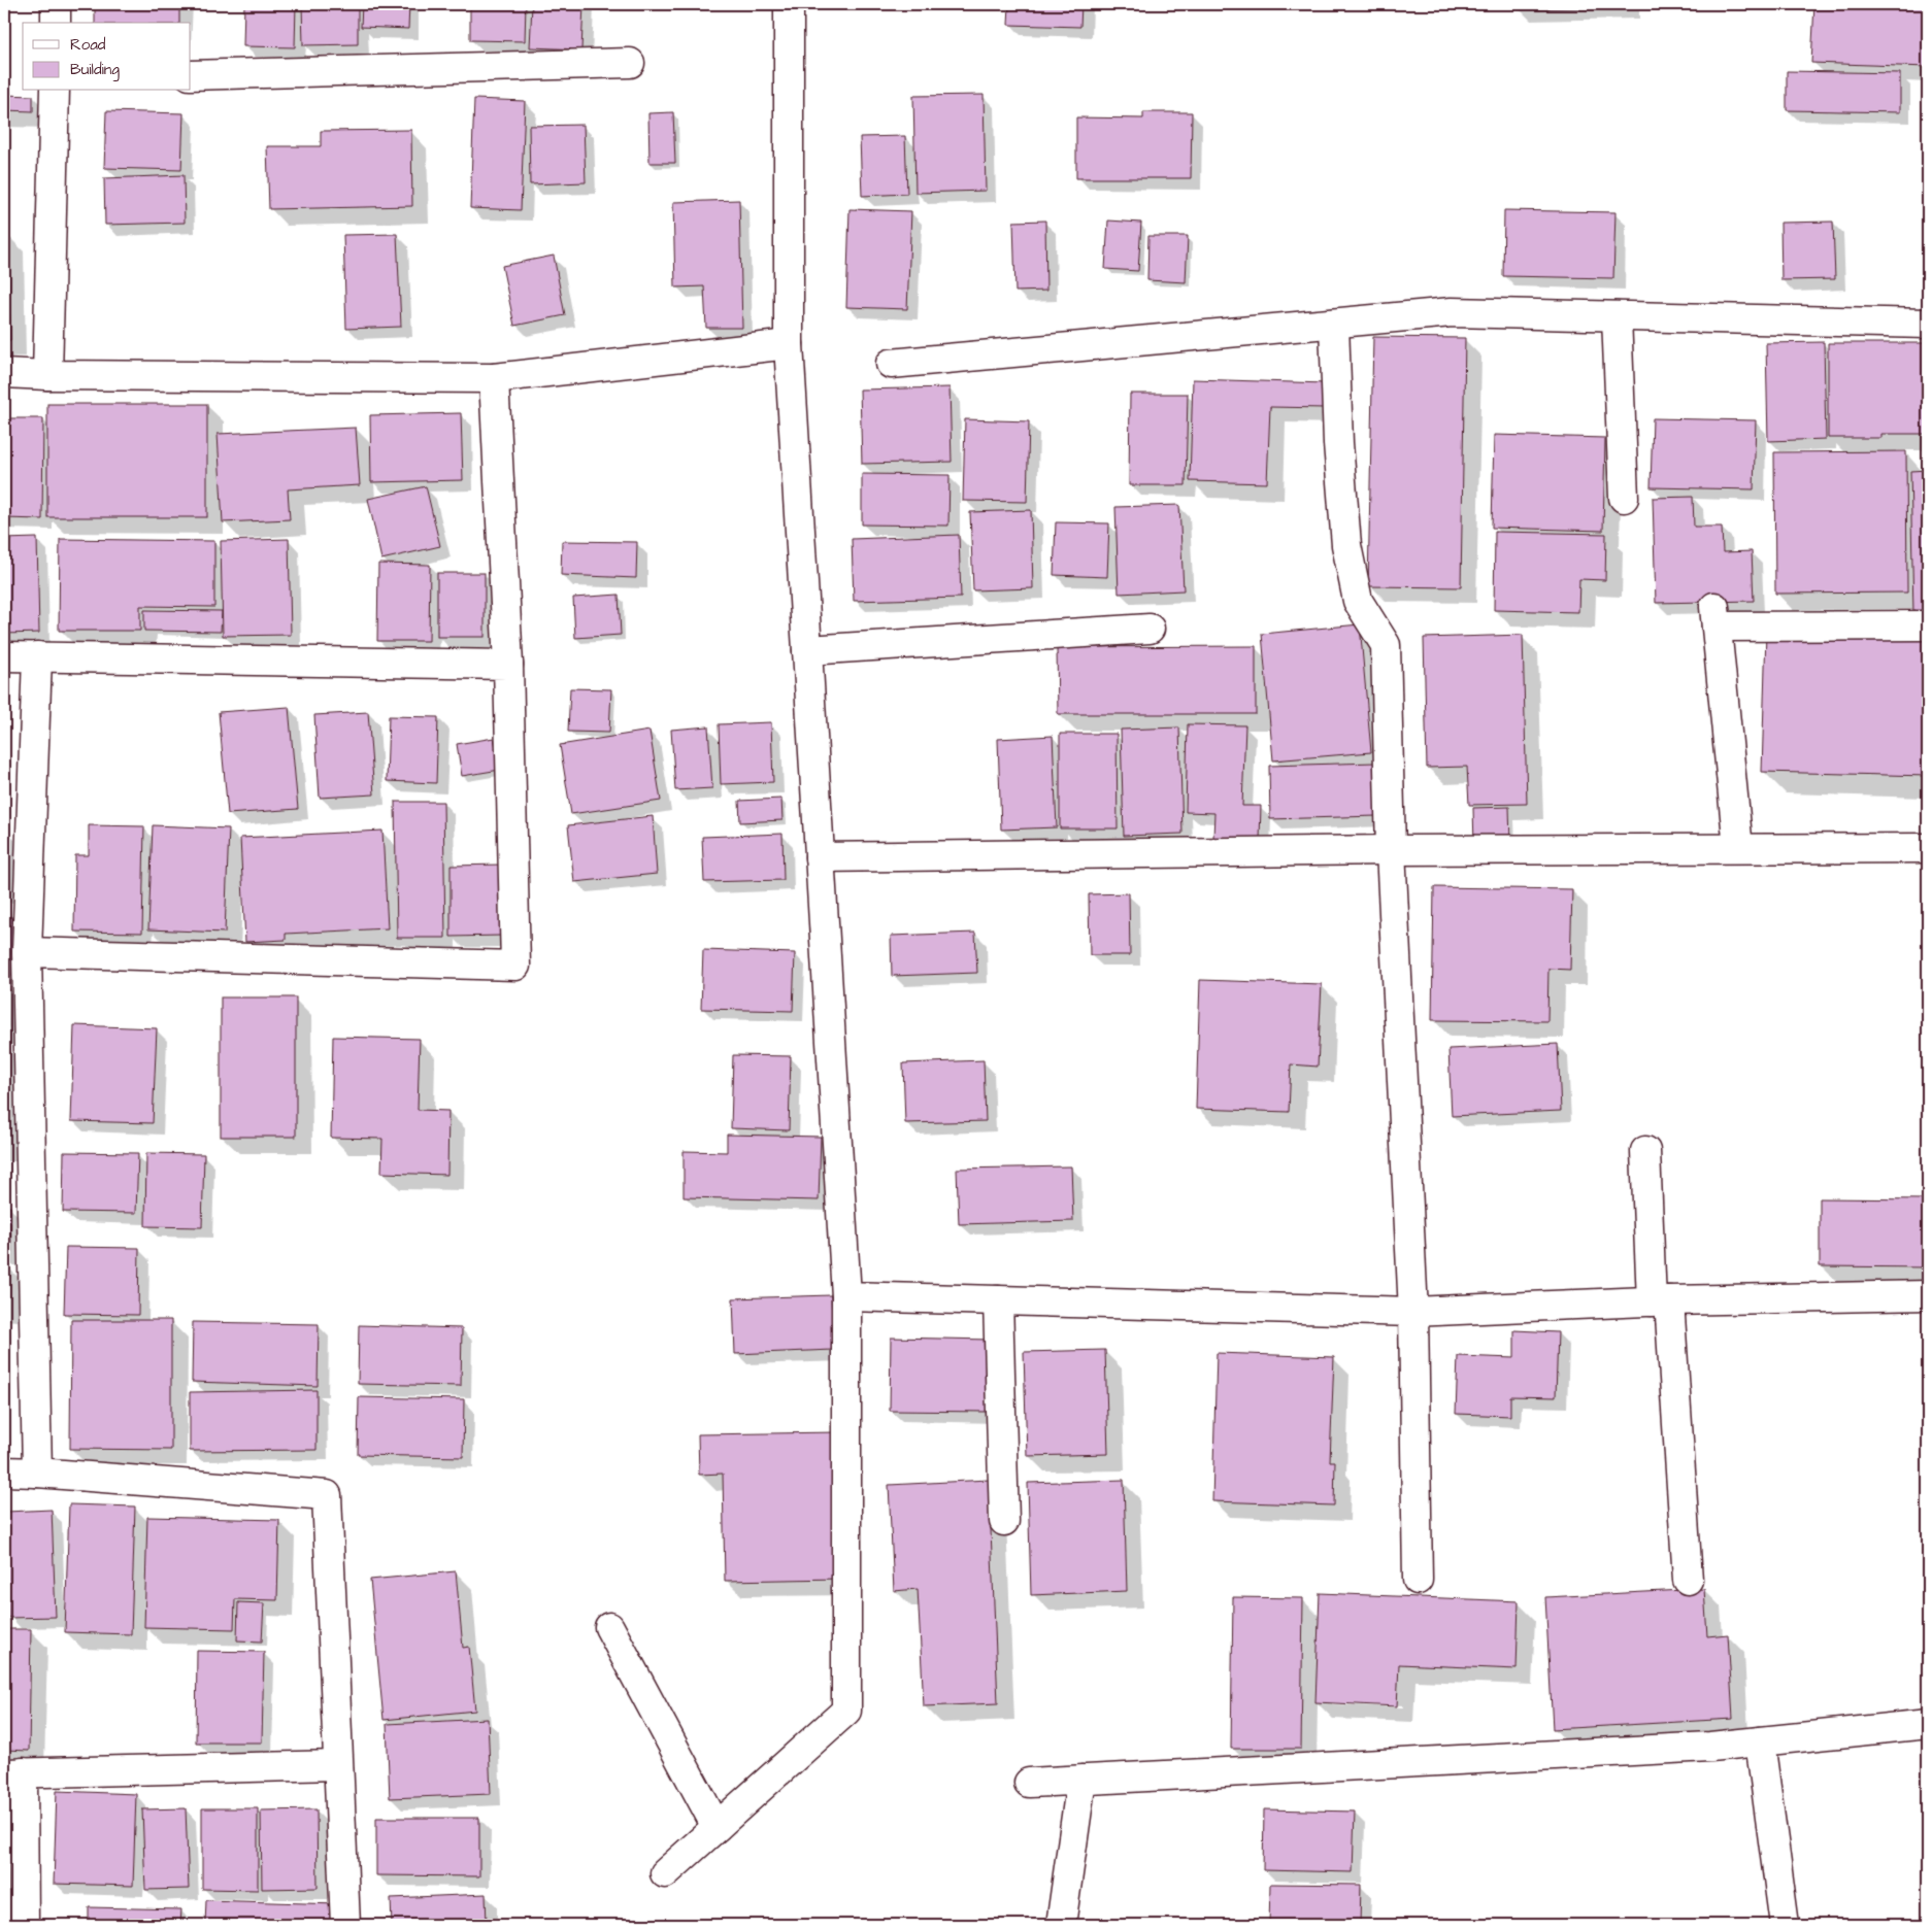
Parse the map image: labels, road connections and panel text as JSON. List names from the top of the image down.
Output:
{
  "legend": ["Road", "Building"]
}
